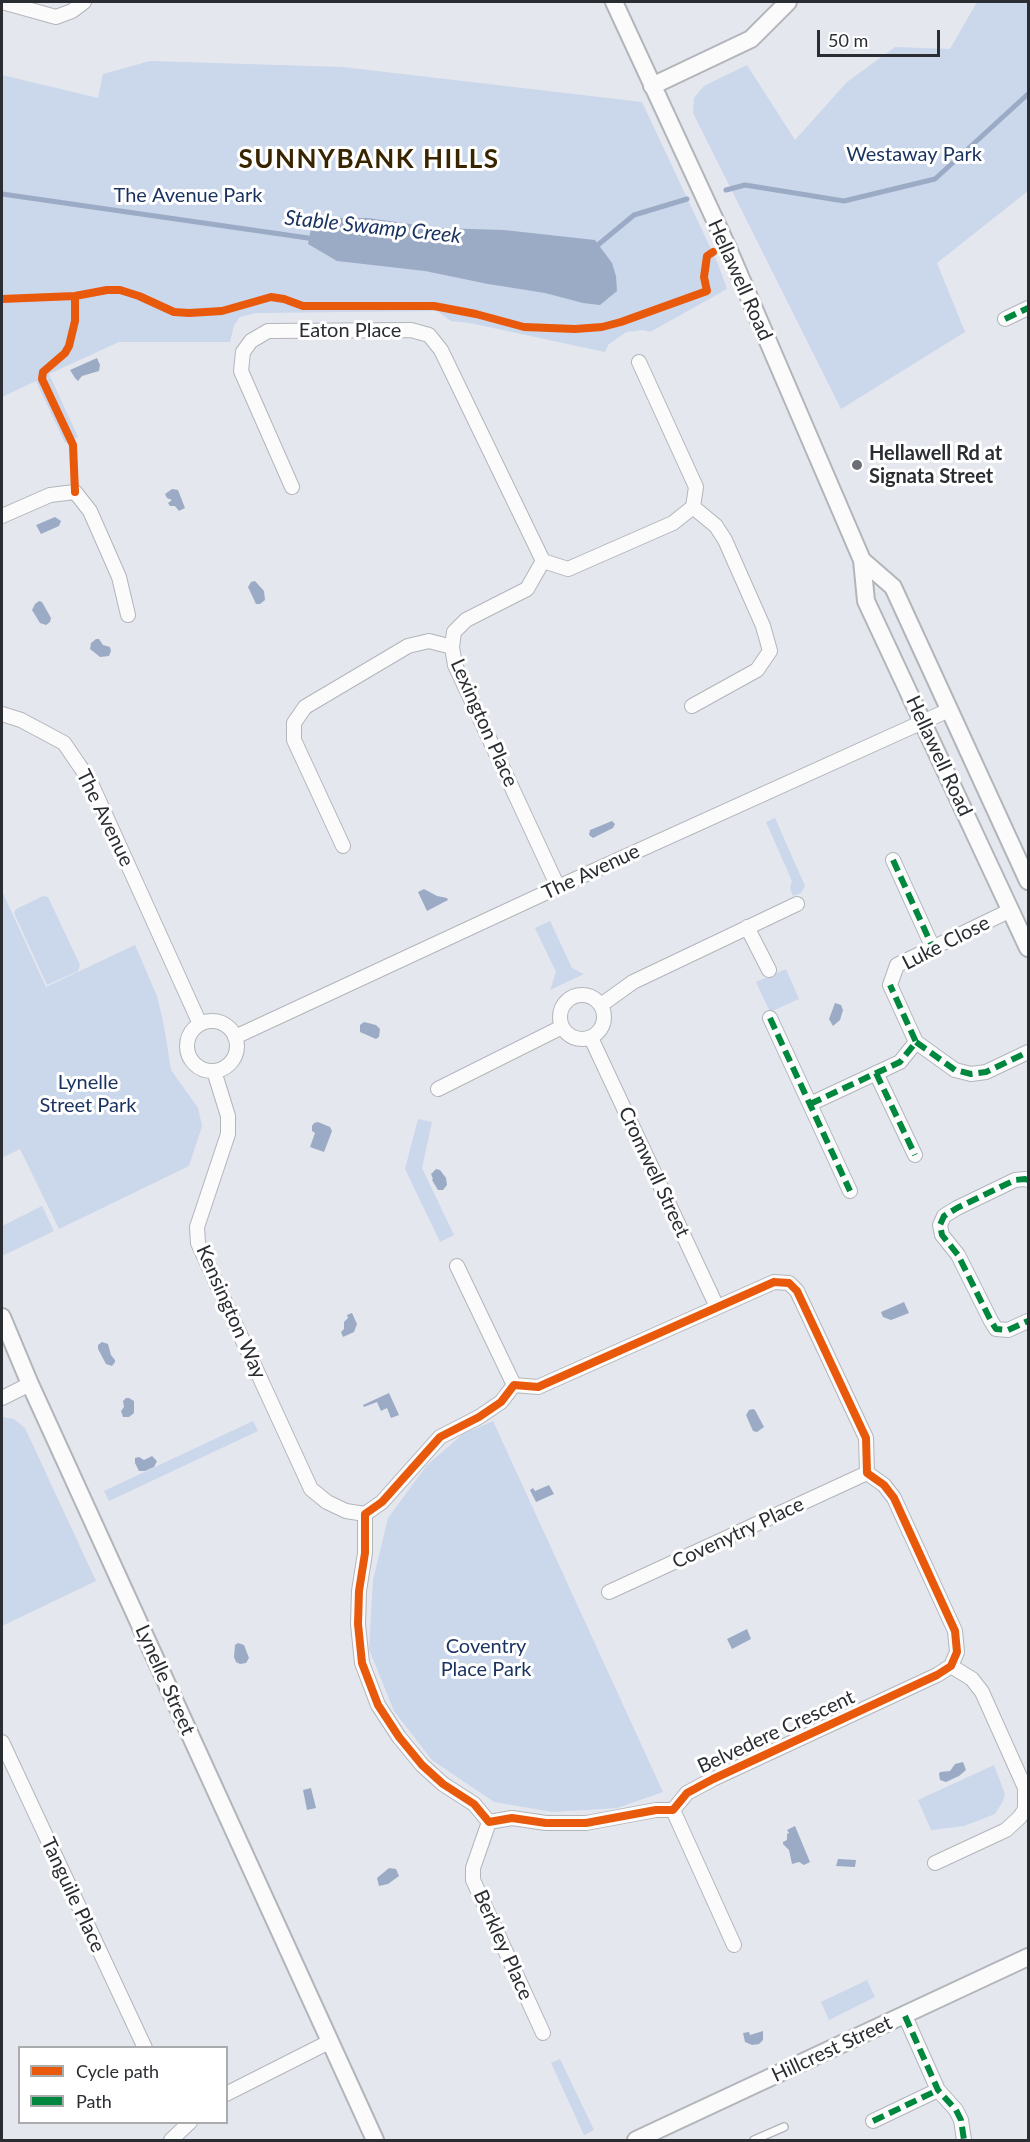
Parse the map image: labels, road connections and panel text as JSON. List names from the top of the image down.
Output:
{
  "streets": {
    "street": [
      "Hellawell Road",
      "Eaton Place",
      "Lexington Place",
      "The Avenue",
      "Luke Close",
      "Cromwell Street",
      "Kensington Way",
      "Covenytry Place",
      "Lynelle Street",
      "Belvedere Crescent",
      "Tanguile Place",
      "Berkley Place",
      "Hillcrest Street"
    ]
  },
  "crossings": [
    ["Hellawell Road", "The Avenue"],
    ["Hellawell Road", "Luke Close"],
    ["Eaton Place", "Lexington Place"],
    ["Lexington Place", "The Avenue"],
    ["The Avenue", "Kensington Way"]
  ],
  "districts": ["SUNNYBANK HILLS"],
  "water": ["Stable Swamp Creek"],
  "parks": [
    "Westaway Park",
    "The Avenue Park",
    "Lynelle Street Park",
    "Coventry Place Park"
  ],
  "places": ["Hellawell Rd at Signata Street"],
  "legend": ["Cycle path", "Path"],
  "scale_bar": "50 m"
}
